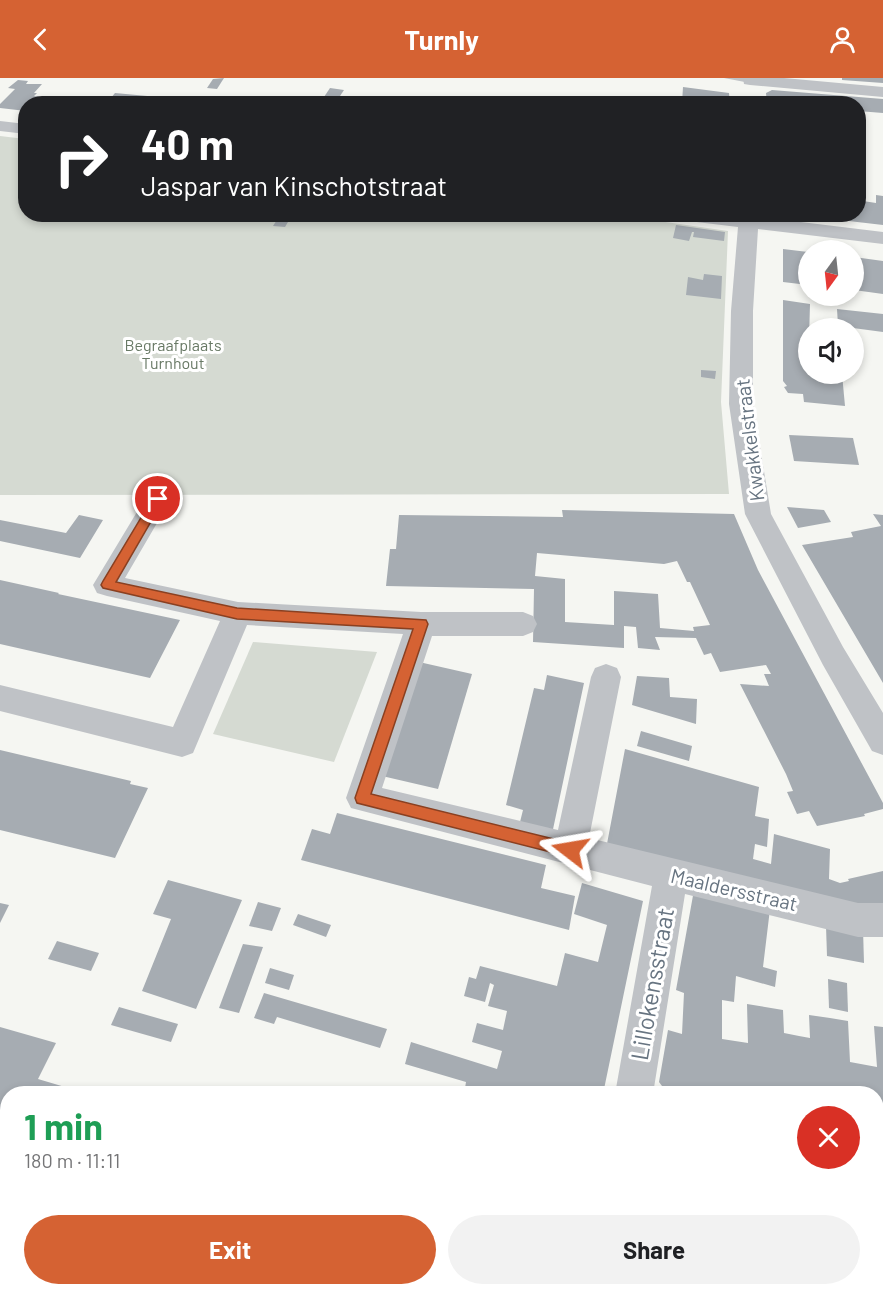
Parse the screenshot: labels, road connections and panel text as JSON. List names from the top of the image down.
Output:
{
  "streets": {
    "street": ["Kwakkelstraat", "Maaldersstraat", "Lillokensstraat"]
  },
  "crossings": [
    ["Maaldersstraat", "Lillokensstraat"]
  ],
  "parks": ["Begraafplaats Turnhout"],
  "north": "bottom",
  "page": {
    "header": "Turnly",
    "turn": ["40 m", "Jaspar van Kinschotstraat"],
    "heading": ["1 min", "180 m · 11:11"],
    "buttons": ["Exit", "Share"]
  }
}
